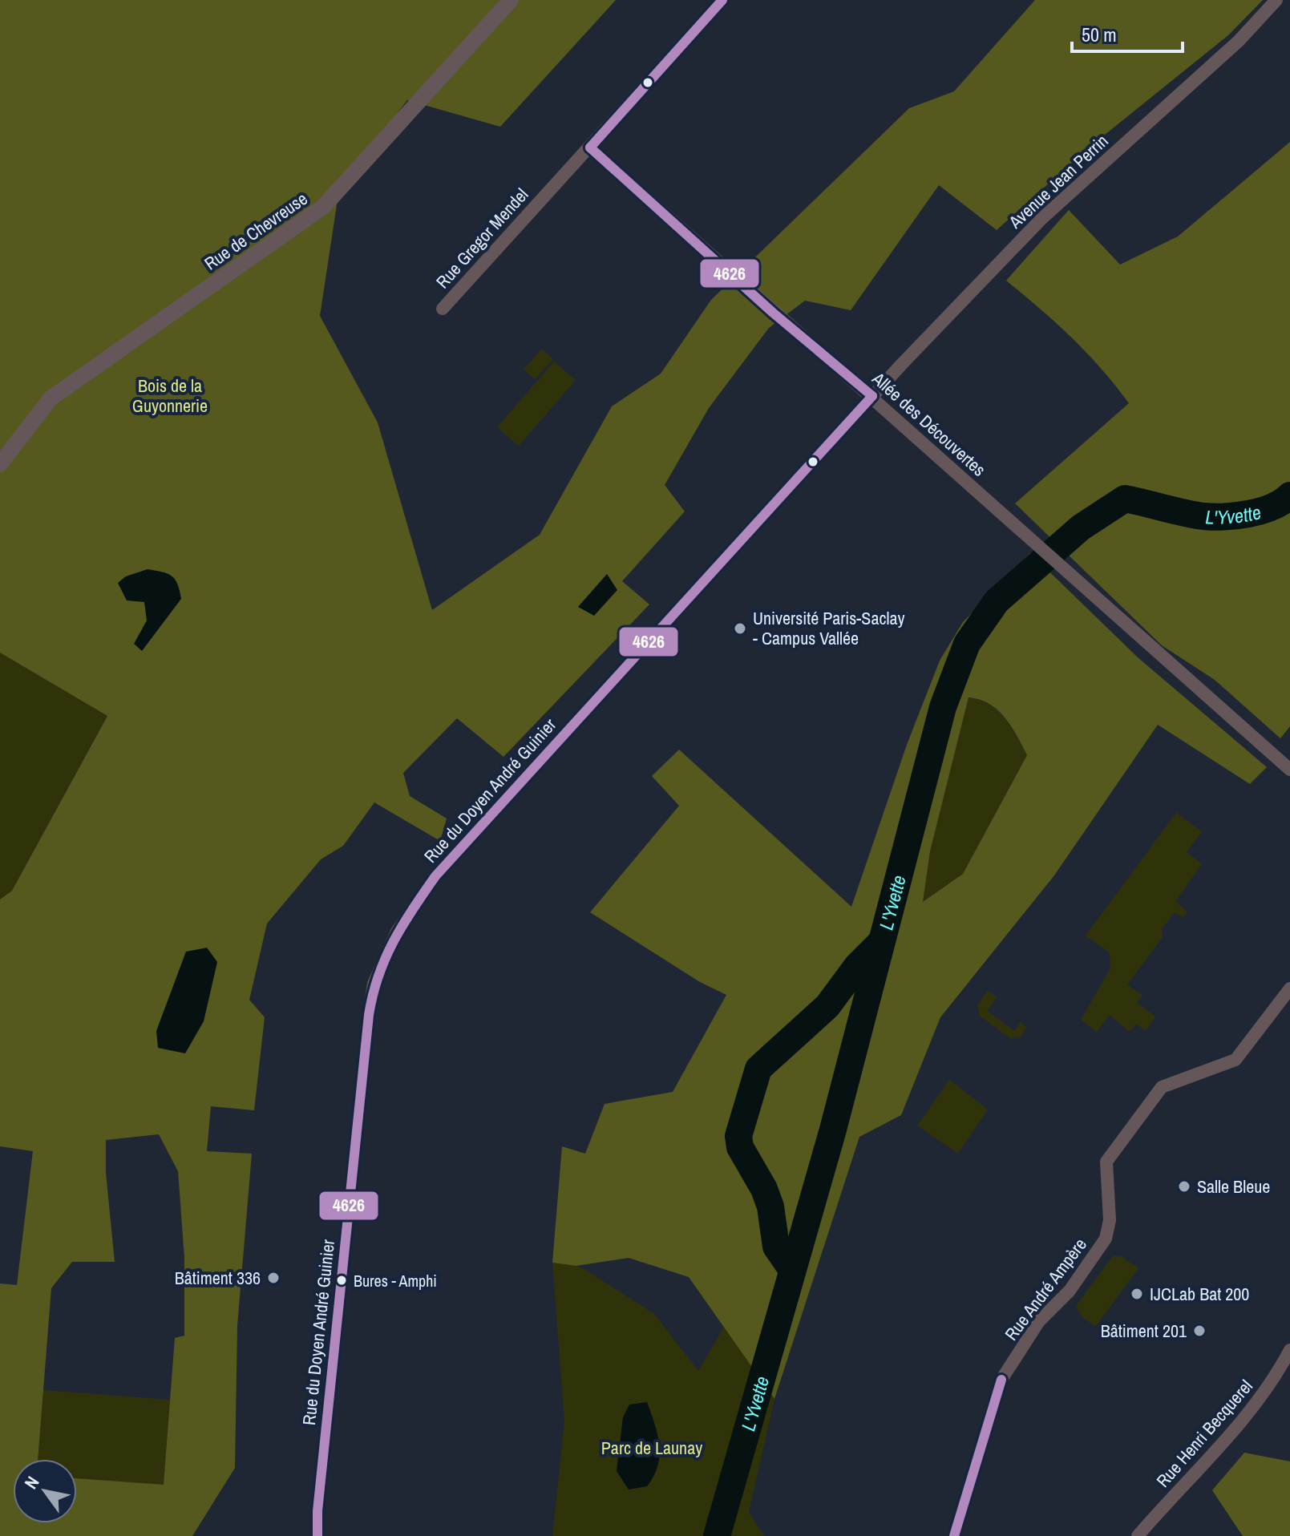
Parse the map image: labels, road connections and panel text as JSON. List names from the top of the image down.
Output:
{
  "streets": {
    "street": [
      "Avenue Jean Perrin",
      "Rue de Chevreuse",
      "Rue Gregor Mendel",
      "Allée des Découvertes",
      "Rue du Doyen André Guinier",
      "Rue André Ampère",
      "Rue Henri Becquerel"
    ]
  },
  "crossings": [
    ["Avenue Jean Perrin", "Allée des Découvertes"],
    ["Avenue Jean Perrin", "Rue du Doyen André Guinier"],
    ["Rue Gregor Mendel", "Allée des Découvertes"],
    ["Allée des Découvertes", "Rue du Doyen André Guinier"]
  ],
  "water": ["L'Yvette"],
  "parks": ["Bois de la Guyonnerie", "Parc de Launay"],
  "places": [
    "Université Paris-Saclay - Campus Vallée",
    "Salle Bleue",
    "Bâtiment 336",
    "Bures - Amphi",
    "IJCLab Bat 200",
    "Bâtiment 201"
  ],
  "lines": ["transit line 4626"],
  "scale_bar": "50 m",
  "north": "top left"
}
